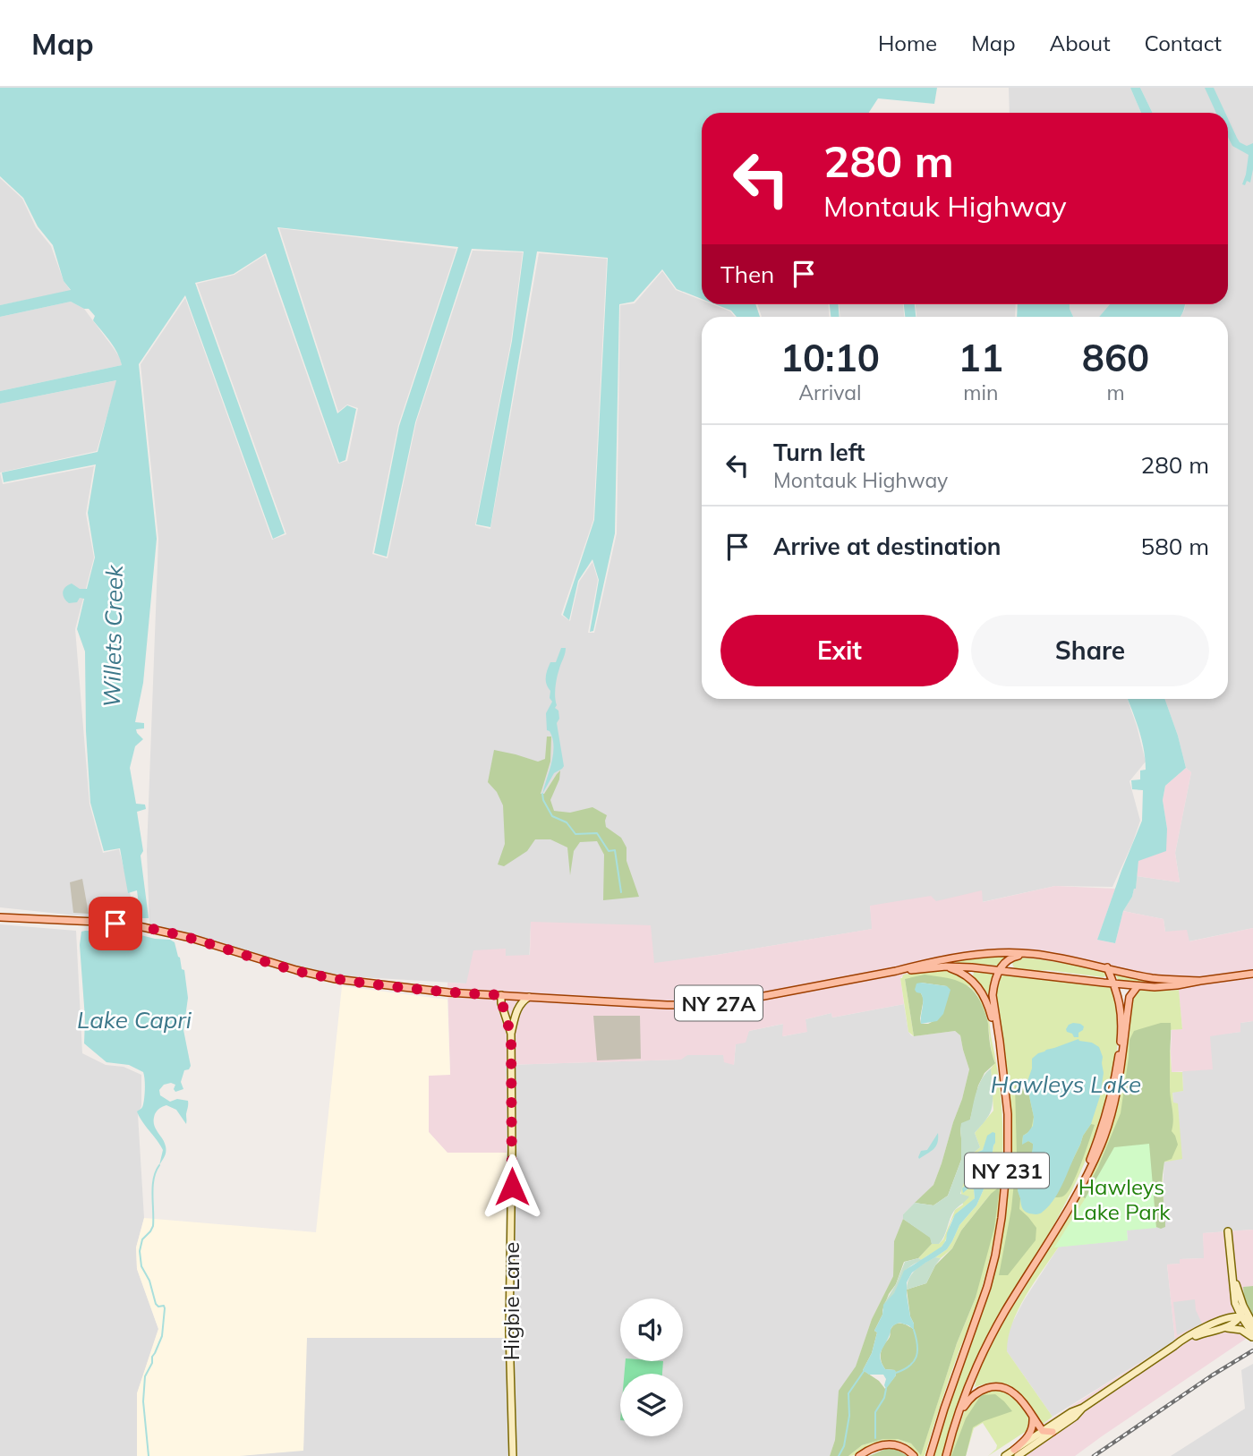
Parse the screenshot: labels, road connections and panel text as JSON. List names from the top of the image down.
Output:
{
  "streets": {
    "main road": ["NY 27A", "NY 231", "Higbie Lane"]
  },
  "crossings": [
    ["NY 27A", "Higbie Lane"]
  ],
  "water": ["Willets Creek", "Lake Capri", "Hawleys Lake"],
  "parks": ["Hawleys Lake Park"],
  "page": {
    "header": "Map",
    "nav": [
      "Home",
      "Map",
      "About",
      "Contact"
    ],
    "turn": ["280 m", "Montauk Highway"],
    "then": "Then",
    "eta": [
      "10:10",
      "Arrival",
      "11",
      "min",
      "860",
      "m"
    ],
    "list": [
      {
        "name": "Turn left",
        "note": "Montauk Highway",
        "value": "280 m"
      },
      {
        "name": "Arrive at destination",
        "value": "580 m"
      }
    ],
    "buttons": ["Exit", "Share"]
  }
}
